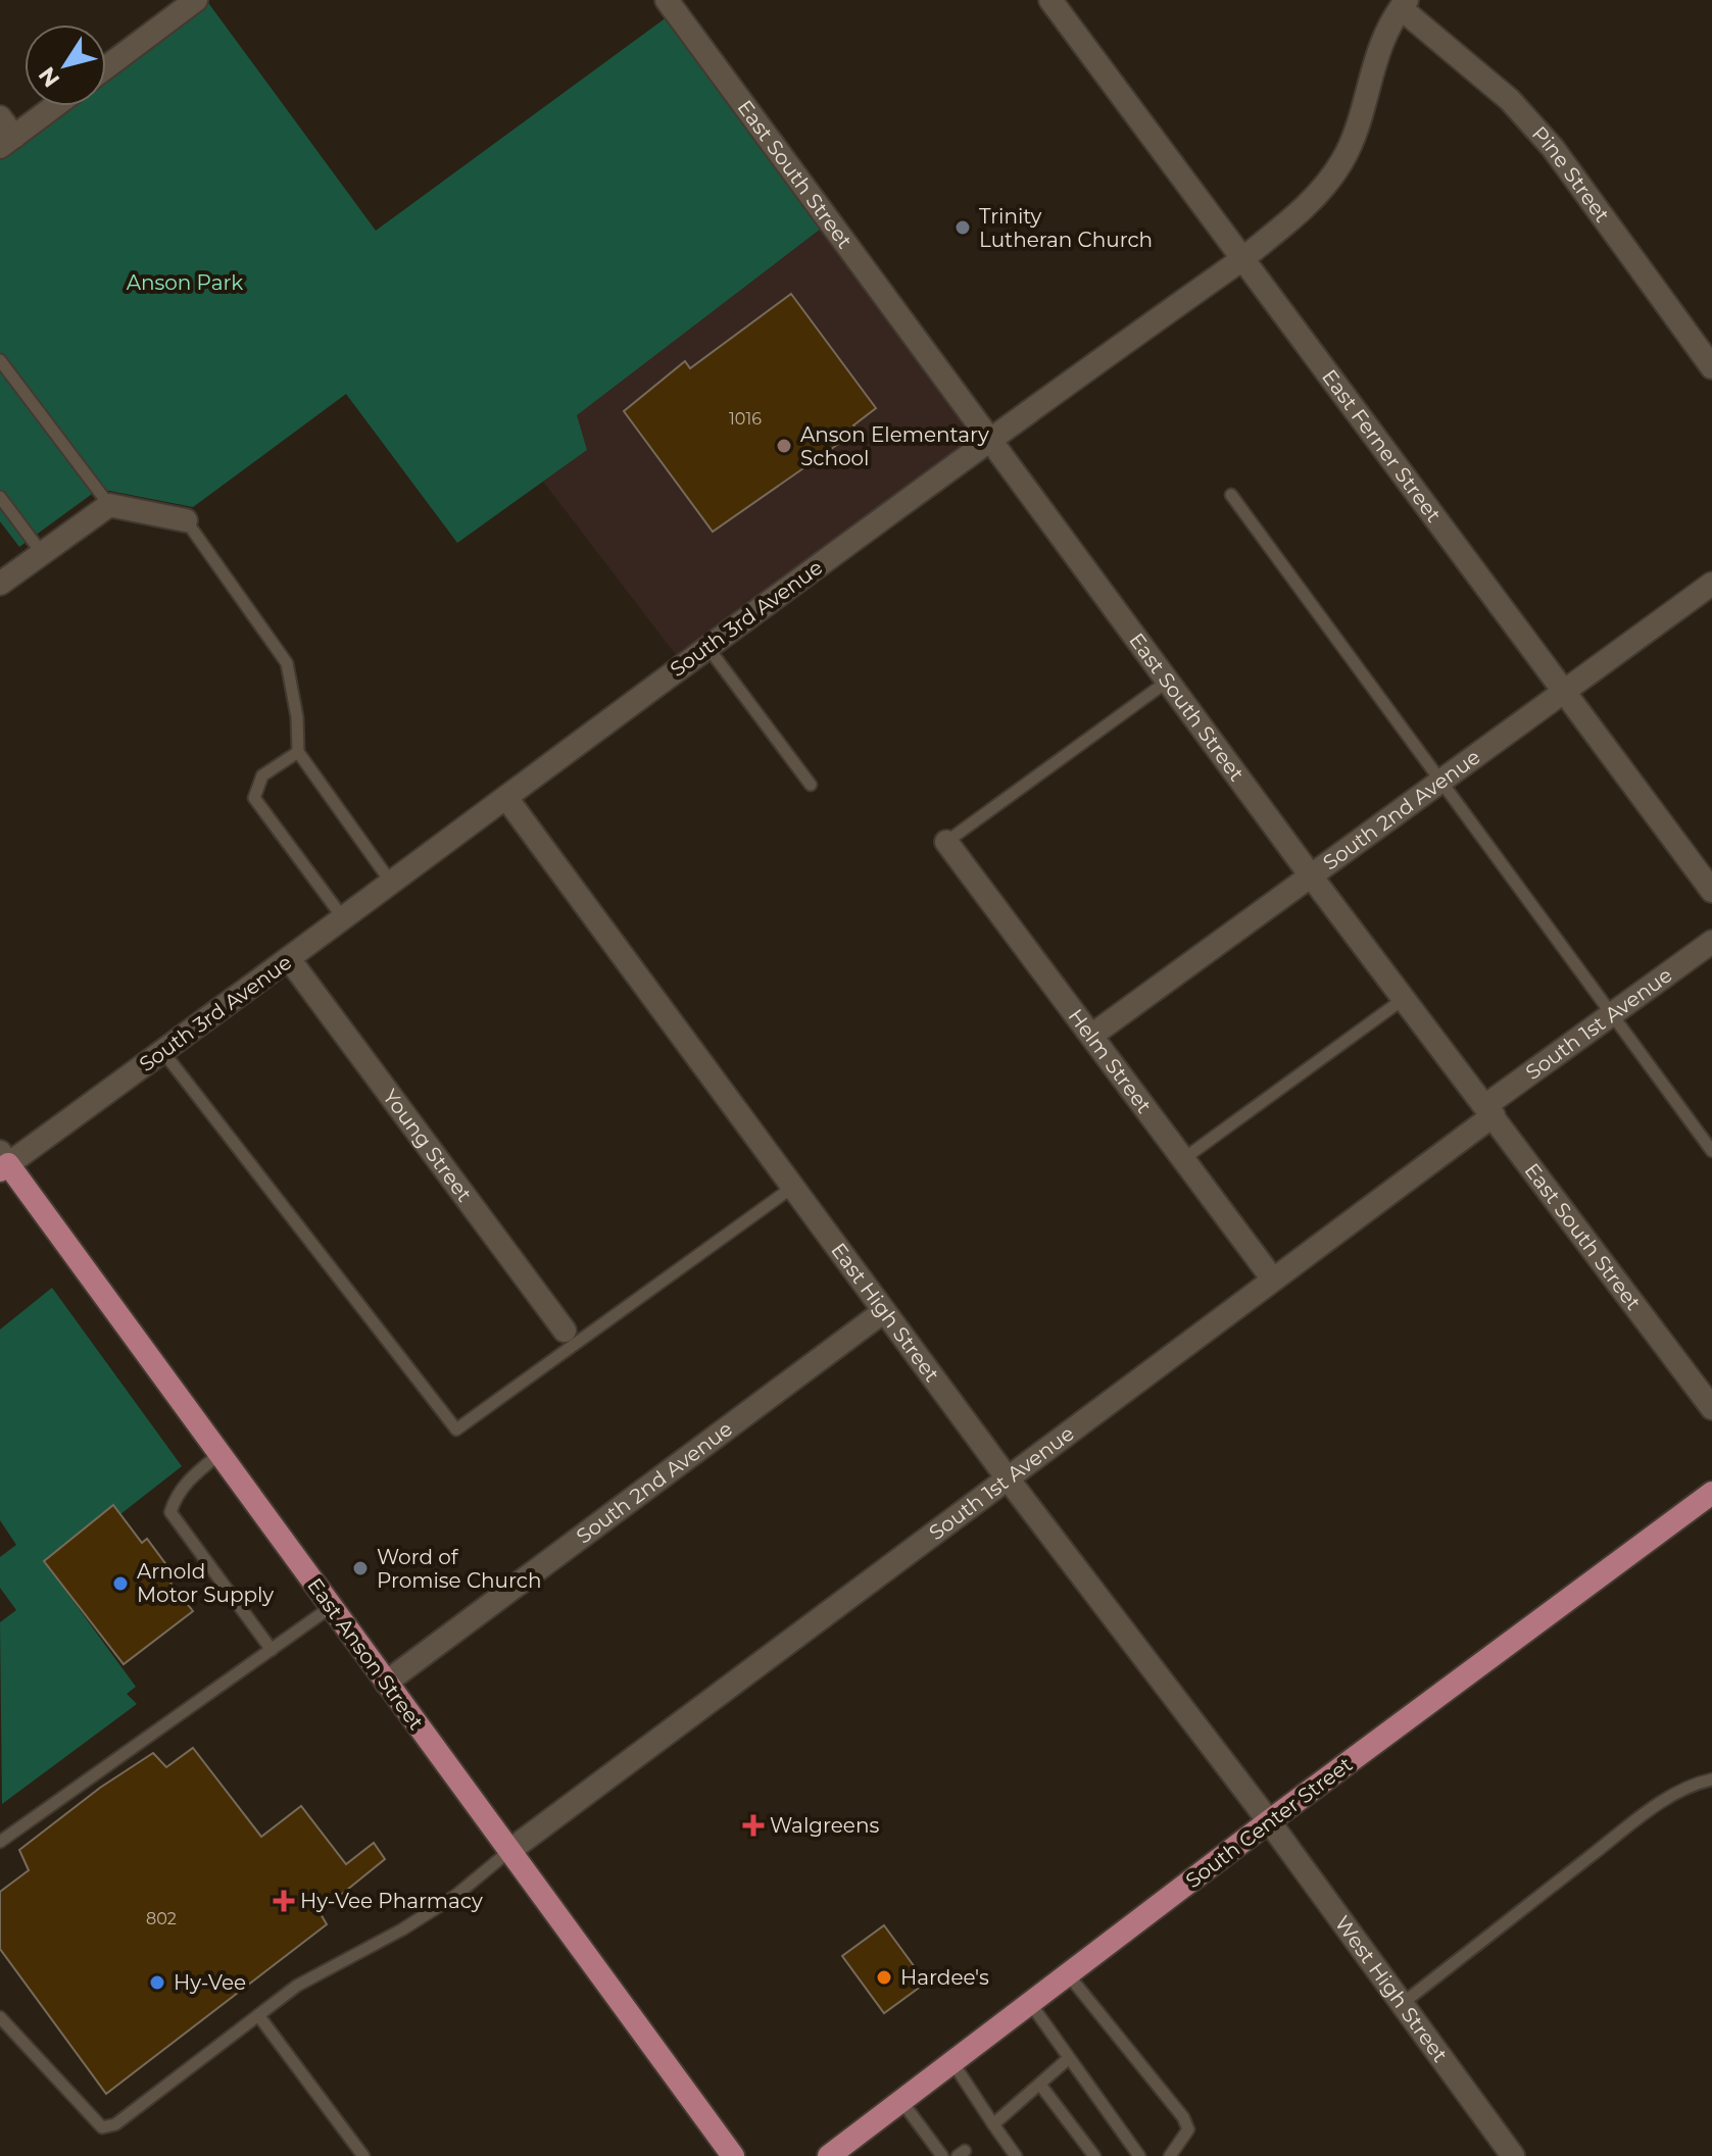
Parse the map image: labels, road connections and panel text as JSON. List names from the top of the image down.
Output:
{
  "streets": {
    "main road": ["East Anson Street", "South Center Street"],
    "street": [
      "East South Street",
      "Pine Street",
      "East Ferner Street",
      "South 3rd Avenue",
      "South 2nd Avenue",
      "South 1st Avenue",
      "Helm Street",
      "Young Street",
      "East High Street",
      "West High Street"
    ]
  },
  "crossings": [
    ["East South Street", "South 3rd Avenue"],
    ["East South Street", "South 2nd Avenue"],
    ["East South Street", "South 1st Avenue"],
    ["Pine Street", "South 3rd Avenue"],
    ["East Ferner Street", "South 3rd Avenue"],
    ["East Ferner Street", "South 2nd Avenue"],
    ["South 3rd Avenue", "Young Street"],
    ["South 3rd Avenue", "East High Street"],
    ["South 3rd Avenue", "East Anson Street"],
    ["South 2nd Avenue", "Helm Street"],
    ["South 2nd Avenue", "East High Street"],
    ["South 2nd Avenue", "East Anson Street"],
    ["South 1st Avenue", "Helm Street"],
    ["South 1st Avenue", "East High Street"],
    ["South 1st Avenue", "East Anson Street"],
    ["East High Street", "South Center Street"],
    ["East High Street", "West High Street"],
    ["South Center Street", "West High Street"]
  ],
  "parks": ["Anson Park"],
  "places": {
    "other": [
      "Trinity Lutheran Church",
      "Anson Elementary School",
      "Word of Promise Church",
      "Arnold Motor Supply",
      "Hardee's",
      "Hy-Vee"
    ],
    "health": ["Walgreens", "Hy-Vee Pharmacy"]
  },
  "house_numbers": ["1016", "802"],
  "north": "bottom left"
}
